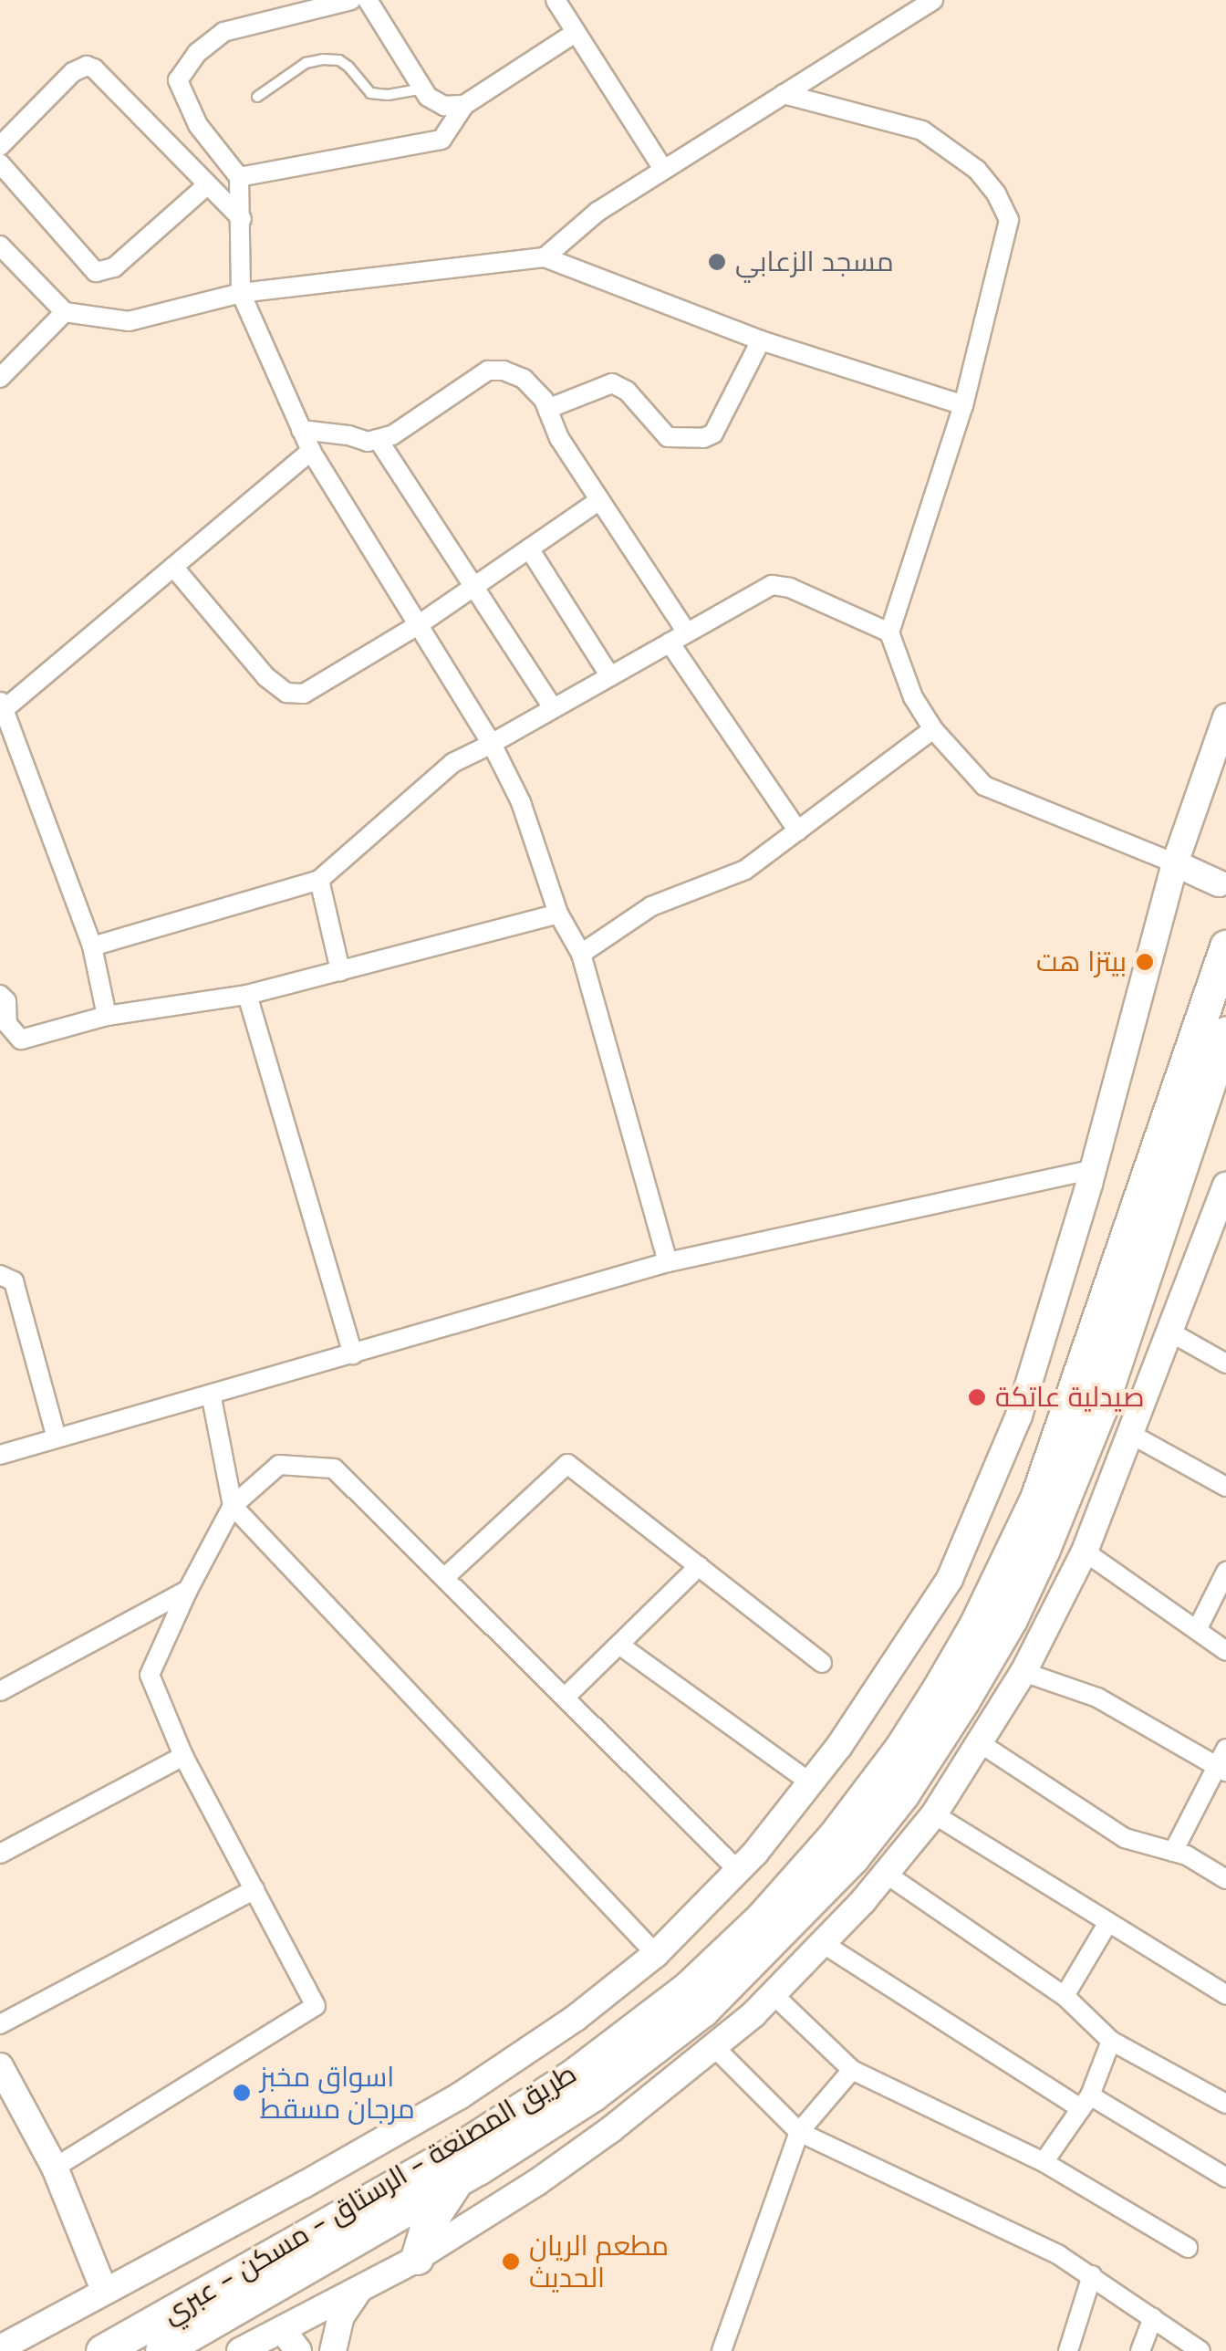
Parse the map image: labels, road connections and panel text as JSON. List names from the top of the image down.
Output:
{
  "streets": {
    "highway": ["طريق المصنعة - الرستاق - مسكن - عبري"]
  },
  "places": [
    "مسجد الزعابي",
    "بيتزا هت",
    "صيدلية عاتكة",
    "اسواق مخبز مرجان مسقط",
    "مطعم الريان الحديث"
  ]
}
